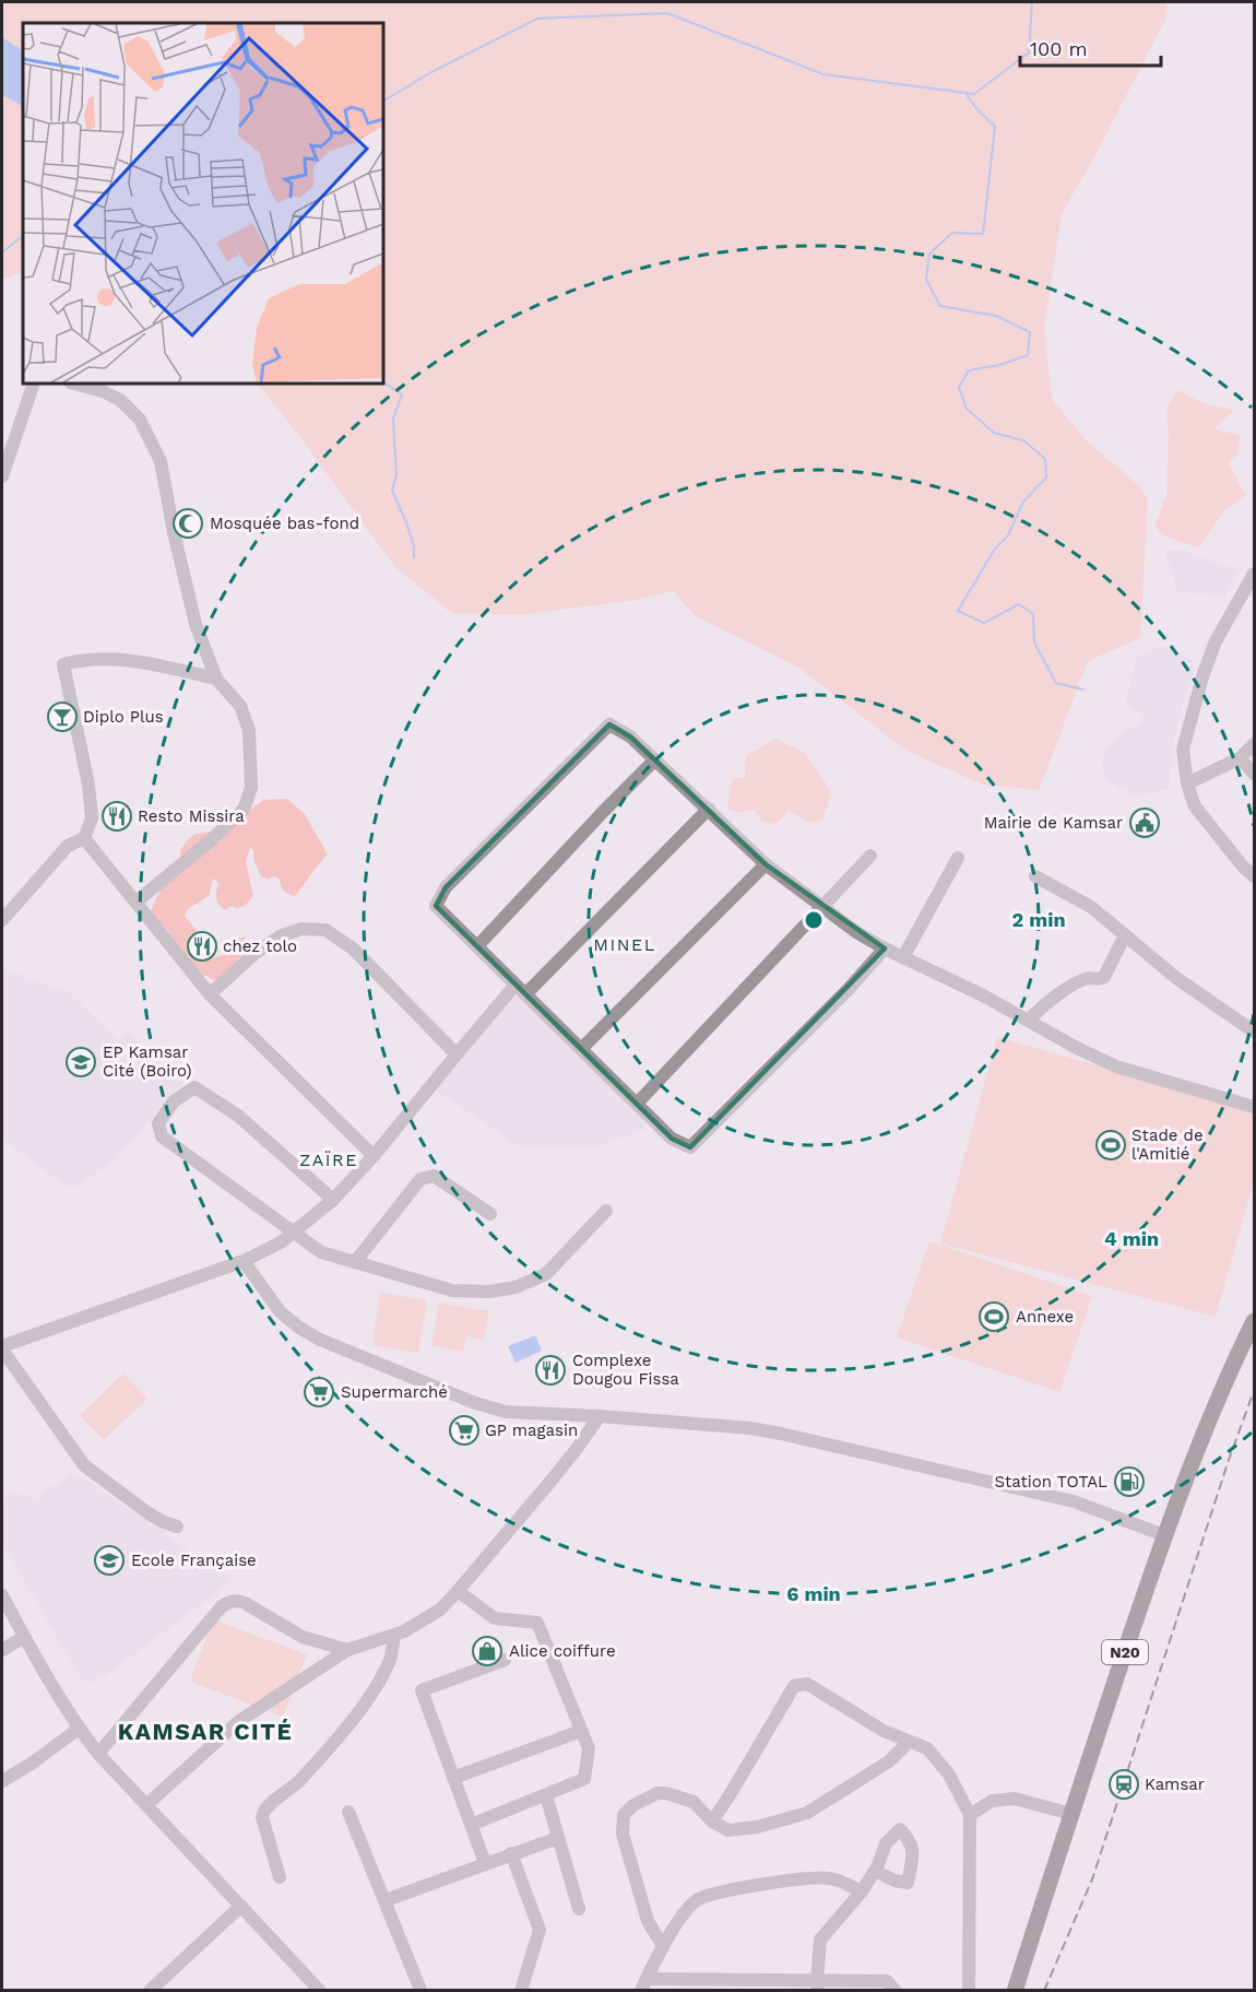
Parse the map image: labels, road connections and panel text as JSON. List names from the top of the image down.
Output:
{
  "streets": {
    "main road": ["N20"]
  },
  "districts": ["MINEL", "ZAÏRE", "KAMSAR CITÉ"],
  "places": {
    "mosque": ["Mosquée bas-fond"],
    "bar": ["Diplo Plus"],
    "restaurant": ["Resto Missira", "chez tolo", "Complexe Dougou Fissa"],
    "public building": ["Mairie de Kamsar"],
    "school or university": ["EP Kamsar Cité (Boiro)", "Ecole Française"],
    "sports": ["Stade de l'Amitié", "Annexe"],
    "supermarket": ["Supermarché", "GP magasin"],
    "fuel station": ["Station TOTAL"],
    "shop": ["Alice coiffure"],
    "station": ["Kamsar"]
  },
  "scale_bar": "100 m",
  "rings": ["2 min", "4 min", "6 min"]
}
